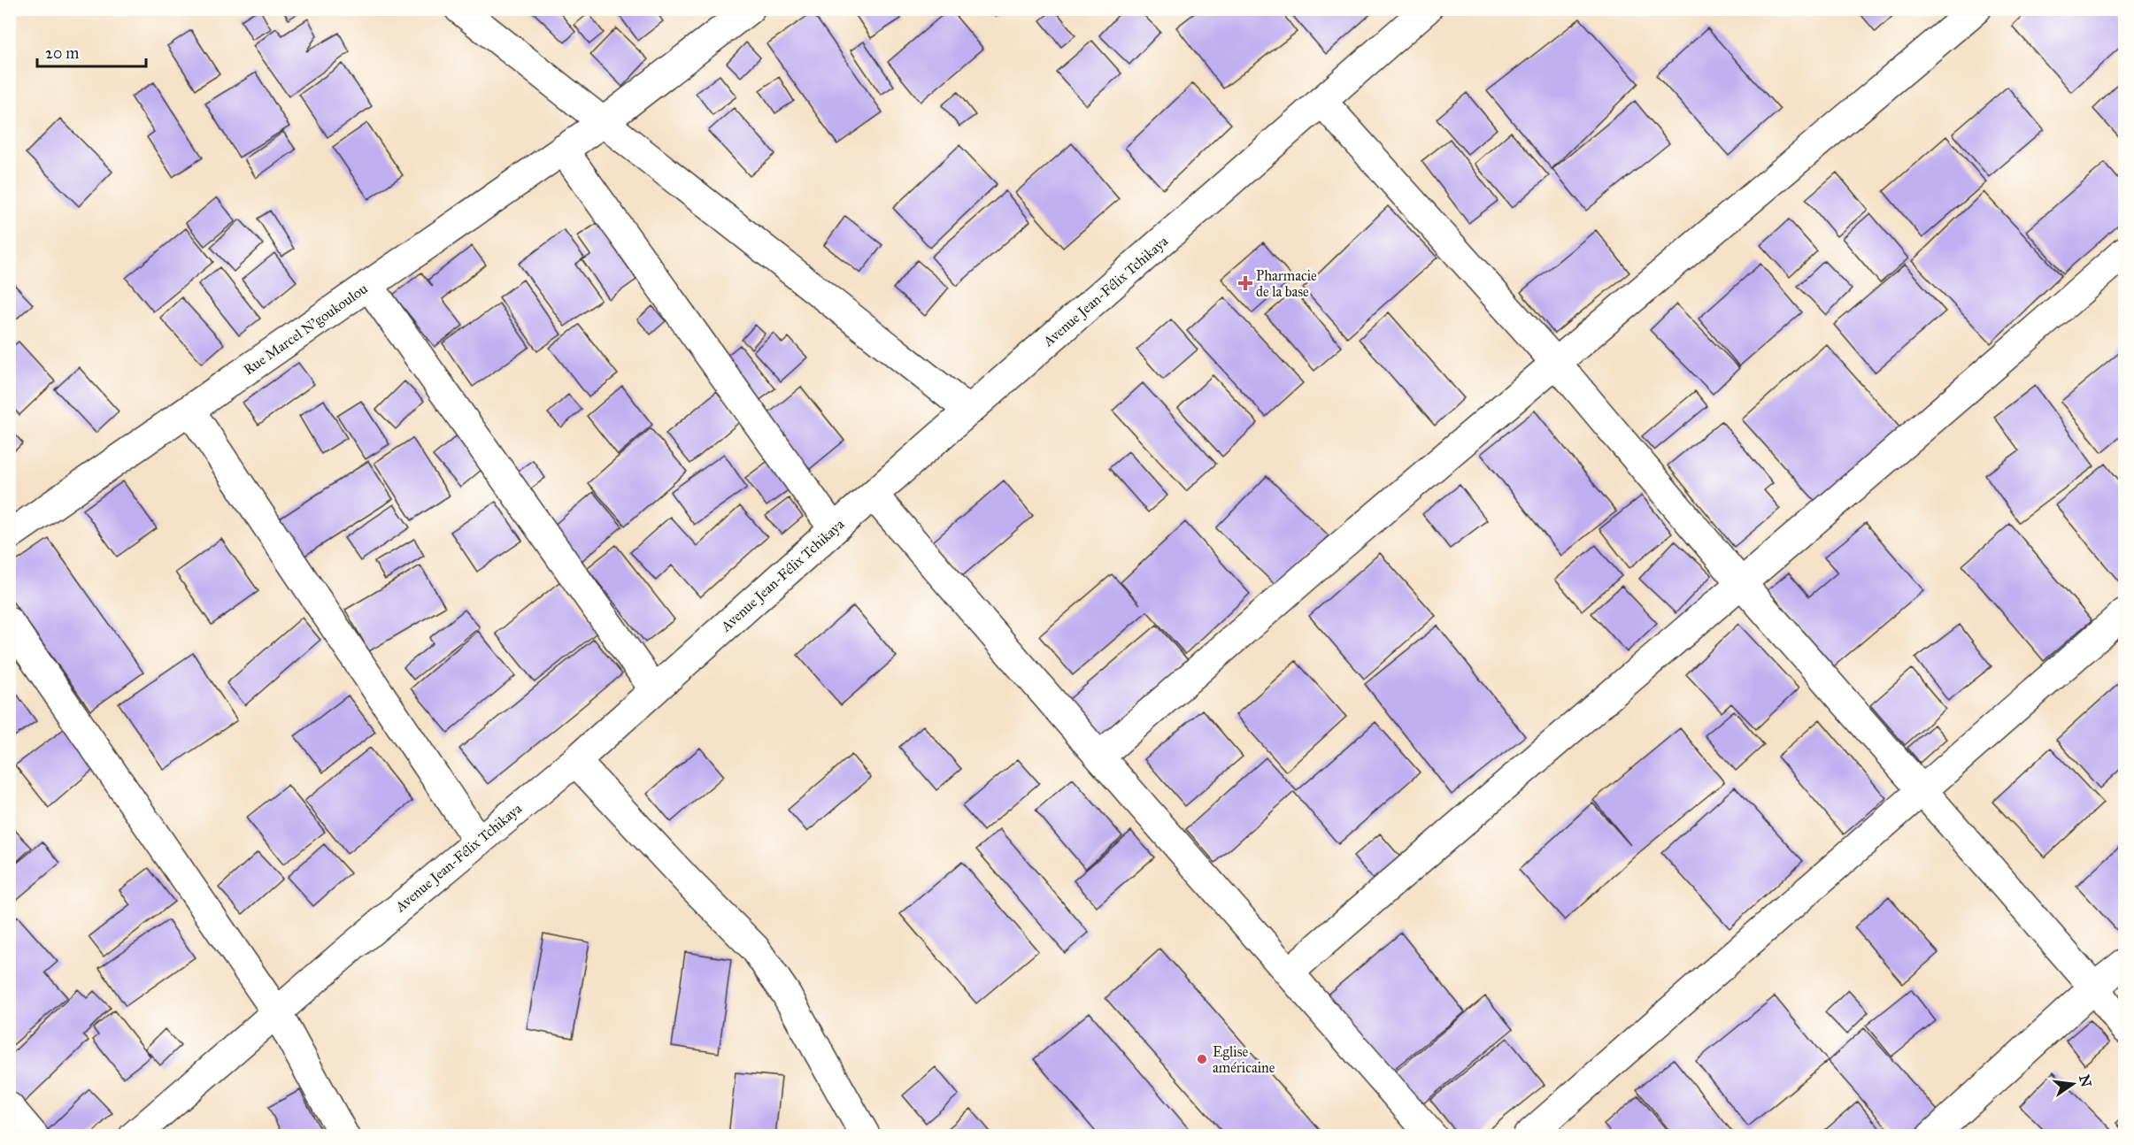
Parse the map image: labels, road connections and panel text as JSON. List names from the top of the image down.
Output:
{
  "streets": {
    "street": ["Avenue Jean-Félix Tchikaya", "Rue Marcel N'goukoulou"]
  },
  "places": {
    "health": ["Pharmacie de la base"],
    "other": ["Eglise américaine"]
  },
  "scale_bar": "20 m",
  "north": "right"
}
